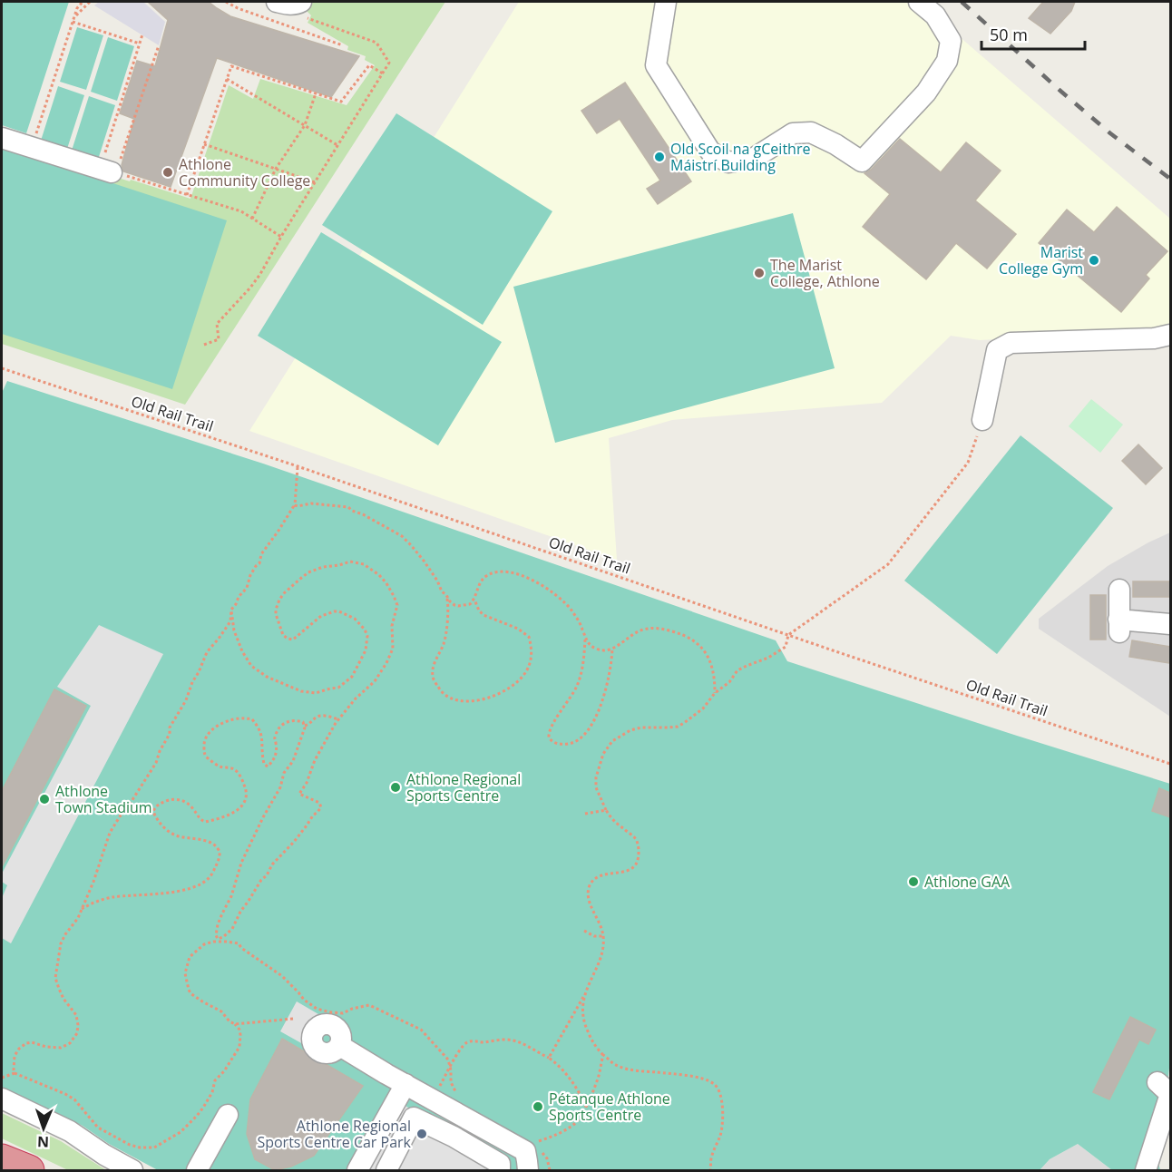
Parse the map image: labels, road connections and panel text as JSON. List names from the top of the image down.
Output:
{
  "streets": {
    "path": ["Old Rail Trail"]
  },
  "places": [
    "Old Scoil na gCeithre Máistrí Building",
    "Athlone Community College",
    "Marist College Gym",
    "The Marist College, Athlone",
    "Athlone Regional Sports Centre",
    "Athlone Town Stadium",
    "Athlone GAA",
    "Pétanque Athlone Sports Centre",
    "Athlone Regional Sports Centre Car Park"
  ],
  "scale_bar": "50 m",
  "north": "bottom"
}
